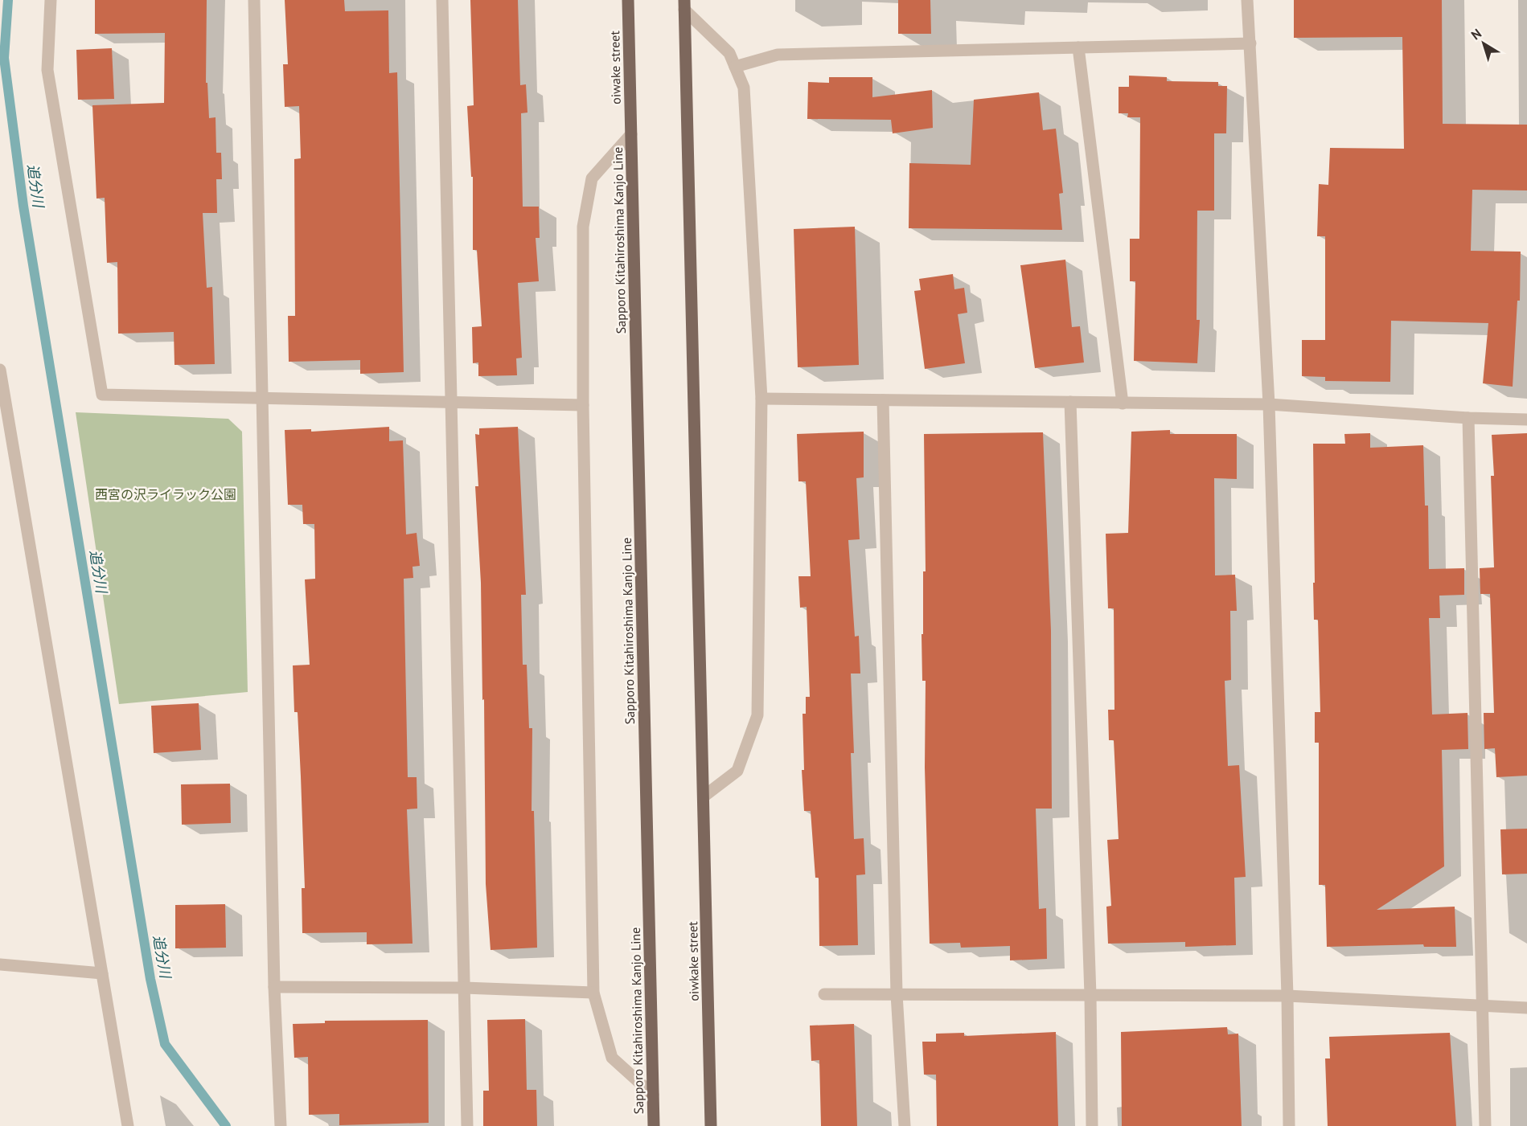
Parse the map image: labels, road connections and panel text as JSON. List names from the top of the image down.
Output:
{
  "streets": {
    "main road": ["oiwake street", "Sapporo Kitahiroshima Kanjo Line", "oiwkake street"]
  },
  "crossings": [
    ["oiwake street", "Sapporo Kitahiroshima Kanjo Line"]
  ],
  "water": ["追分川"],
  "parks": ["西宮の沢ライラック公園"],
  "north": "top left"
}
